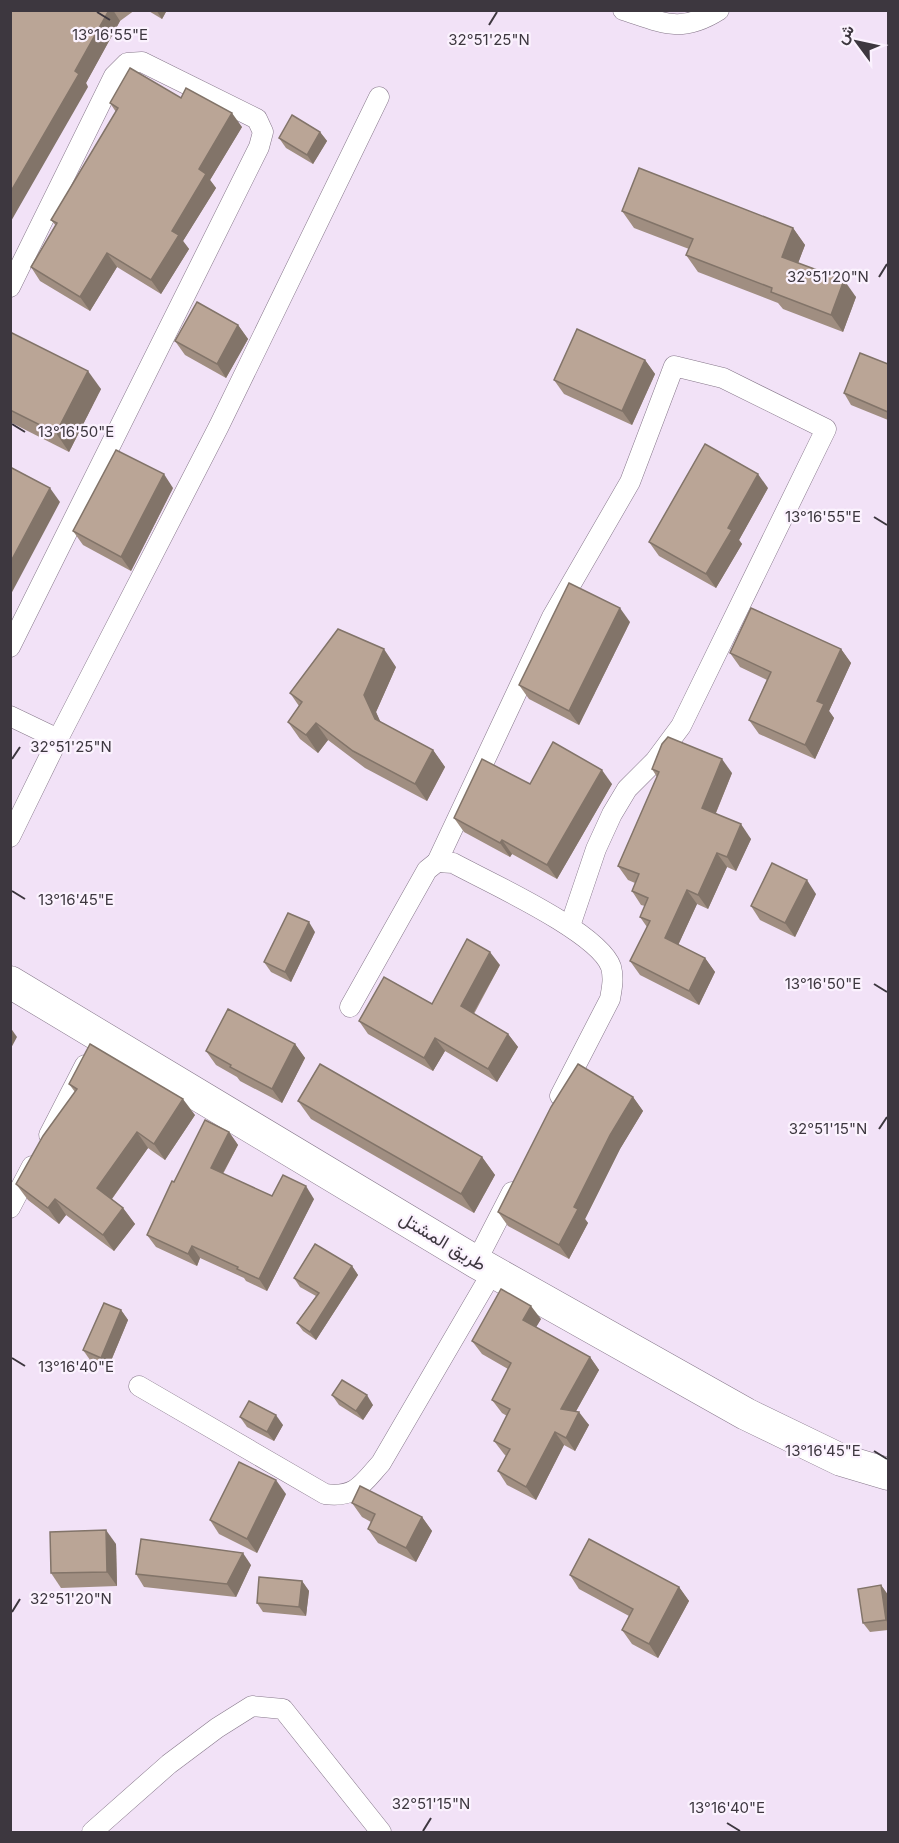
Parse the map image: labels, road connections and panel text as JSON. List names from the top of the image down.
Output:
{
  "streets": {
    "main road": ["طريق المشتل"]
  },
  "north": "top left",
  "coordinates": [
    "13°16'55\"E",
    "32°51'25\"N",
    "32°51'20\"N",
    "13°16'50\"E",
    "13°16'45\"E",
    "32°51'15\"N",
    "13°16'40\"E"
  ]
}
